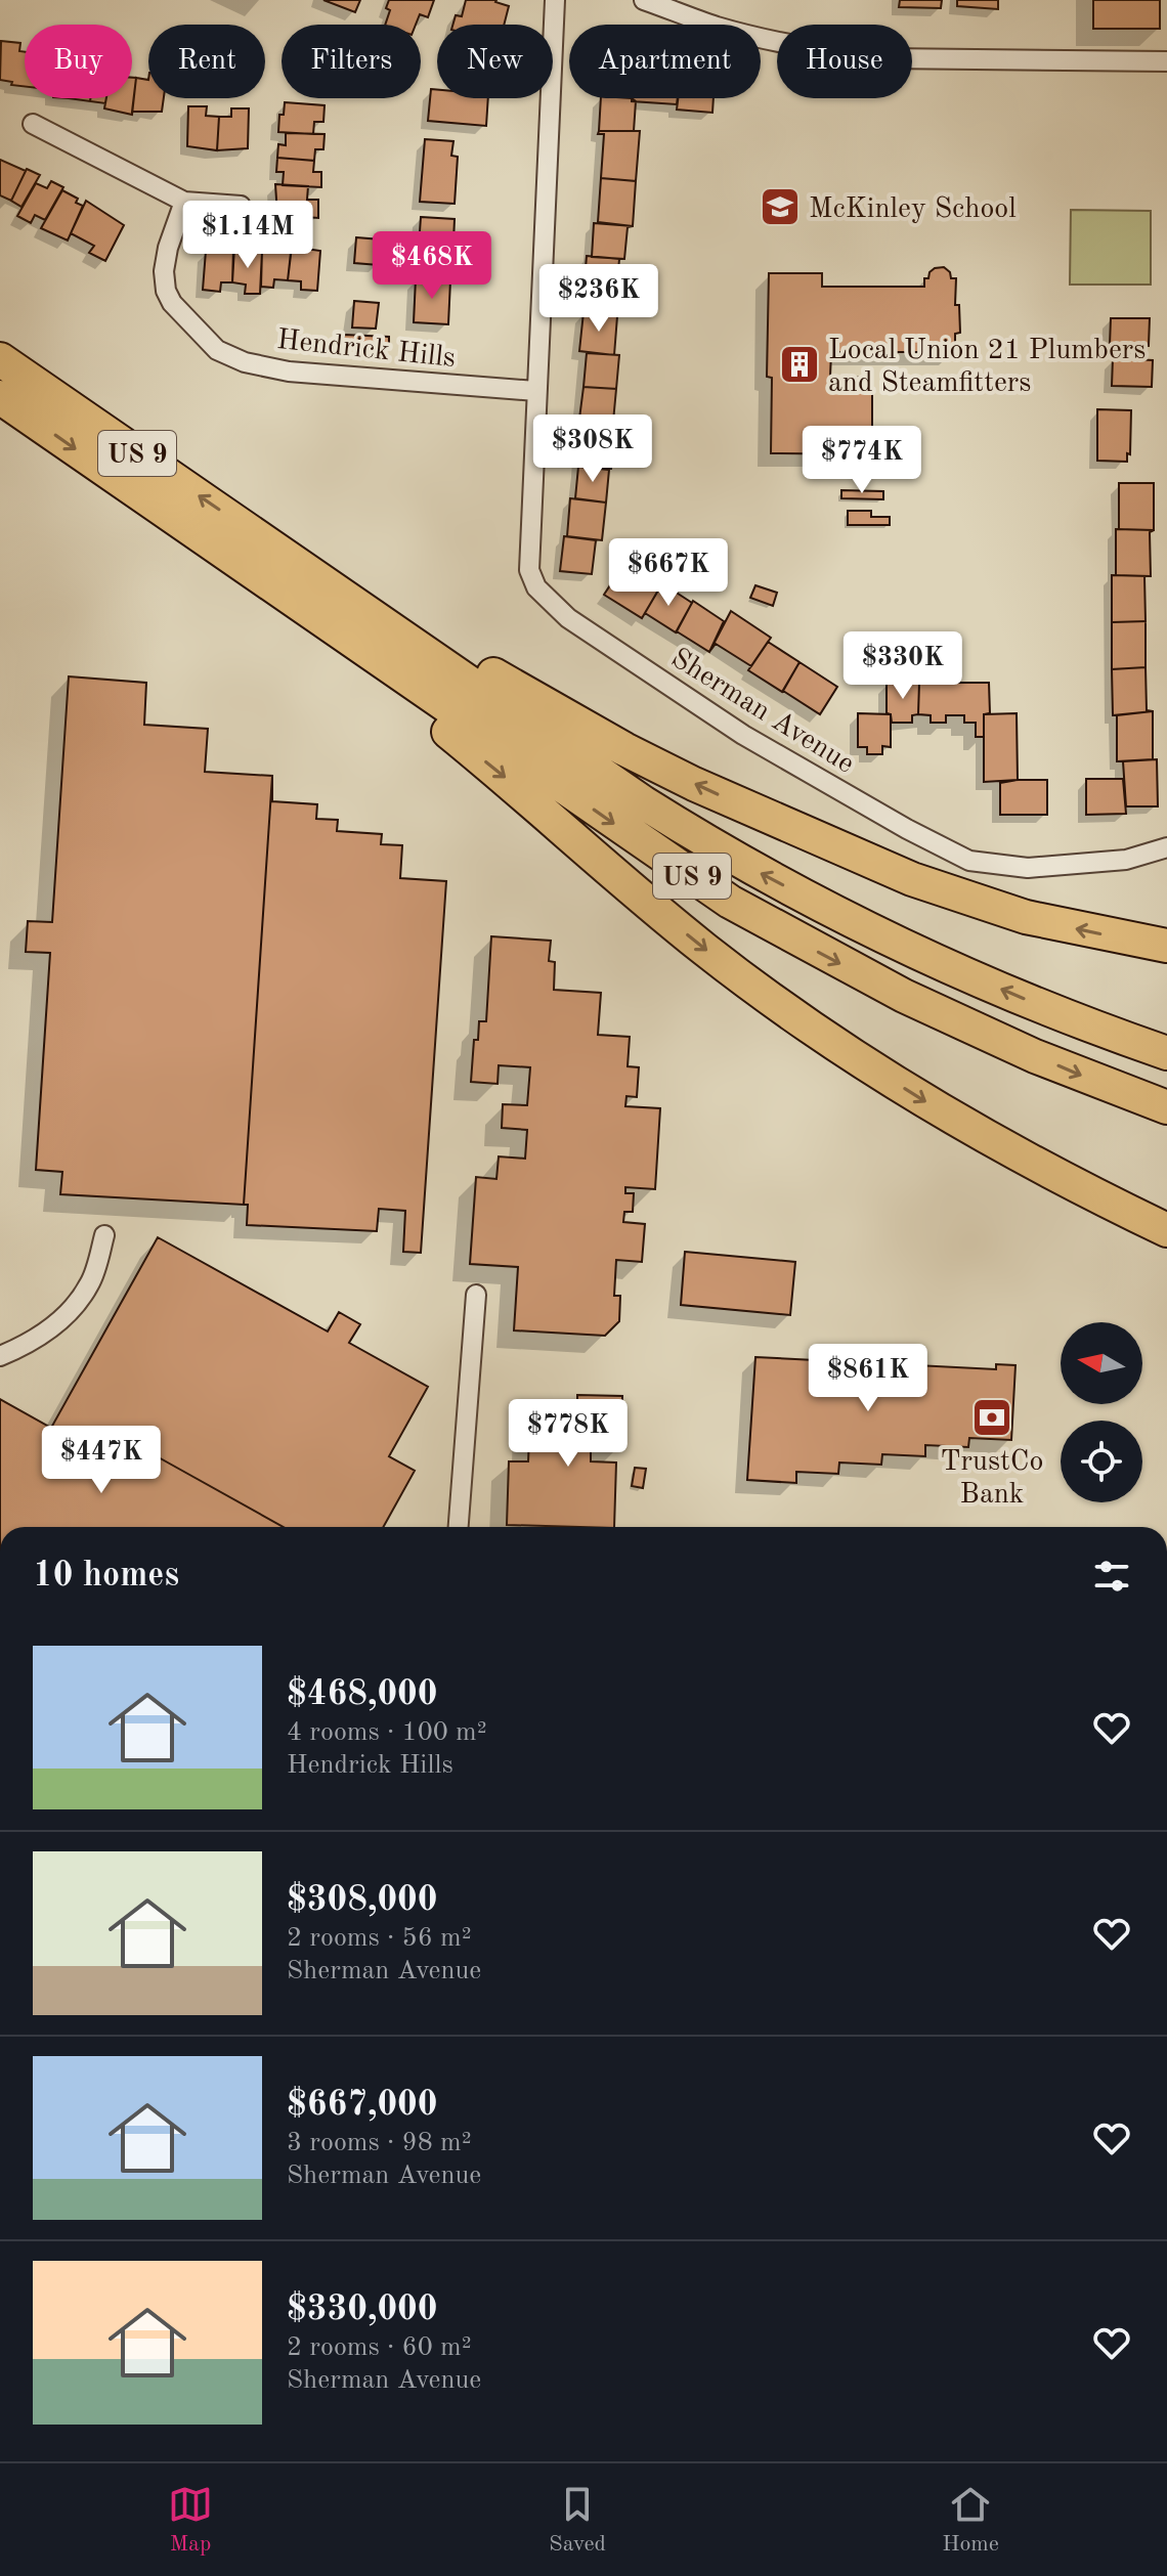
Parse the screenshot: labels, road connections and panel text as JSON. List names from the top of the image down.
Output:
{
  "streets": {
    "highway": ["US 9"],
    "street": ["Hendrick Hills", "Sherman Avenue"]
  },
  "crossings": [
    ["Hendrick Hills", "Sherman Avenue"]
  ],
  "places": {
    "school or university": ["McKinley School"],
    "building": ["Local Union 21 Plumbers and Steamfitters"],
    "bank": ["TrustCo Bank"]
  },
  "north": "left",
  "page": {
    "chip": [
      "Buy",
      "Rent",
      "Filters",
      "New",
      "Apartment",
      "House"
    ],
    "price": [
      "$1.14M",
      "$468K",
      "$236K",
      "$308K",
      "$774K",
      "$667K",
      "$330K",
      "$861K",
      "$778K",
      "$447K"
    ],
    "heading": "10 homes",
    "list": [
      {
        "name": "$468,000",
        "note": "4 rooms · 100 m² · Hendrick Hills"
      },
      {
        "name": "$308,000",
        "note": "2 rooms · 56 m² · Sherman Avenue"
      },
      {
        "name": "$667,000",
        "note": "3 rooms · 98 m² · Sherman Avenue"
      },
      {
        "name": "$330,000",
        "note": "2 rooms · 60 m² · Sherman Avenue"
      }
    ],
    "tabs": ["Map", "Saved", "Home"]
  }
}
